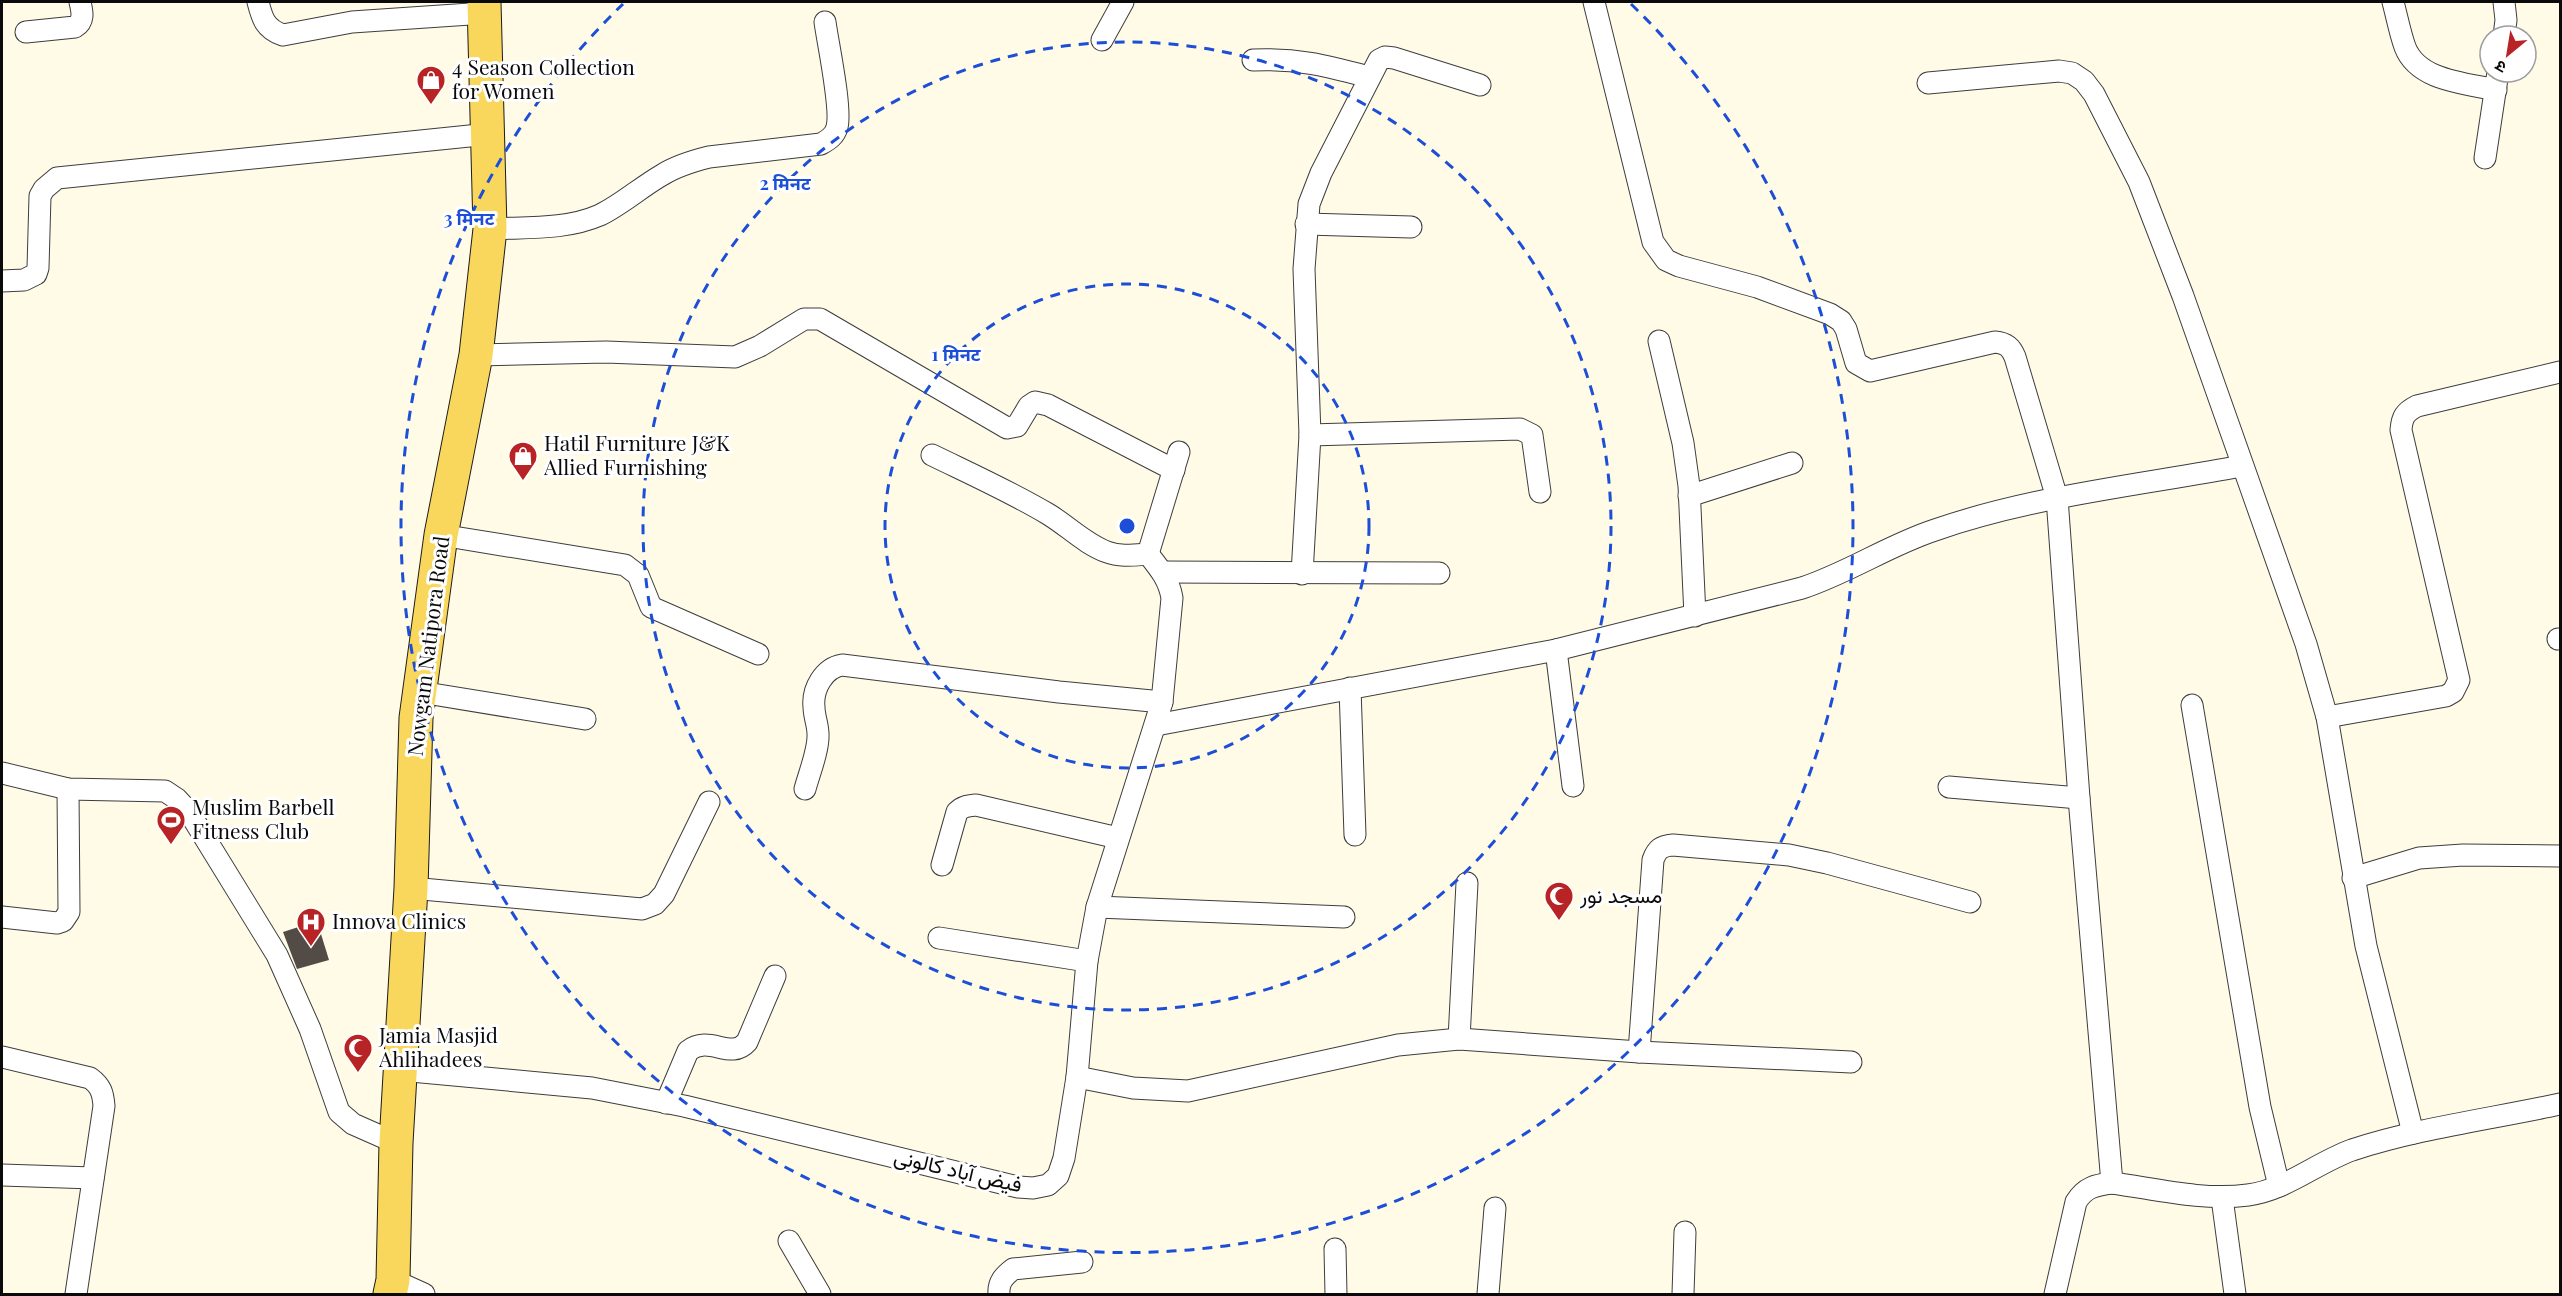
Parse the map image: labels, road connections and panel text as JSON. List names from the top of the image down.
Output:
{
  "streets": {
    "main road": ["Nowgam Natipora Road"],
    "street": ["فیض آباد کالونی"]
  },
  "crossings": [
    ["Nowgam Natipora Road", "فیض آباد کالونی"]
  ],
  "places": {
    "shop": ["4 Season Collection for Women", "Hatil Furniture J&K Allied Furnishing"],
    "sports": ["Muslim Barbell Fitness Club"],
    "mosque": ["مسجد نور", "Jamia Masjid Ahlihadees"],
    "hospital": ["Innova Clinics"]
  },
  "north": "bottom left",
  "rings": ["2 मिनट", "3 मिनट", "1 मिनट"]
}
